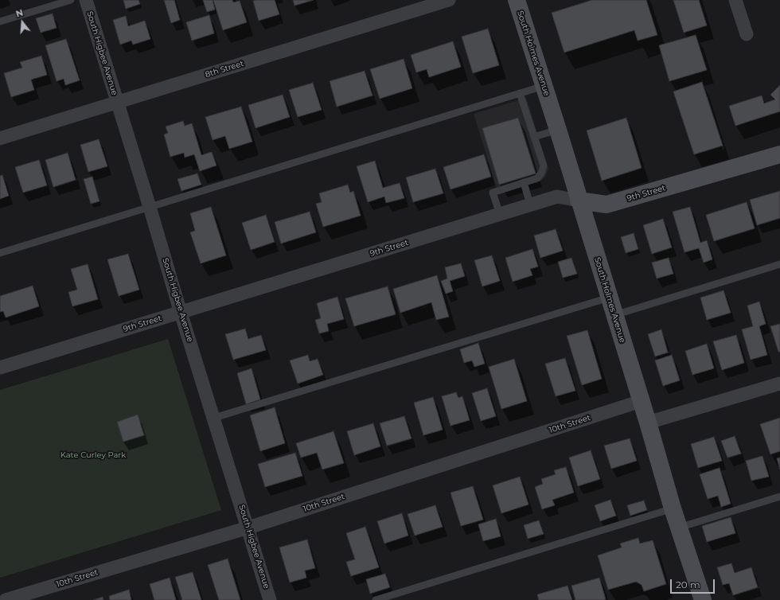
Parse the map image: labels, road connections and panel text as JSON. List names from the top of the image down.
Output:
{
  "streets": {
    "main road": ["South Holmes Avenue", "9th Street"],
    "street": ["South Higbee Avenue", "8th Street", "10th Street"]
  },
  "crossings": [
    ["South Higbee Avenue", "8th Street"],
    ["South Higbee Avenue", "9th Street"],
    ["South Higbee Avenue", "10th Street"],
    ["South Holmes Avenue", "9th Street"],
    ["South Holmes Avenue", "10th Street"]
  ],
  "parks": ["Kate Curley Park"],
  "scale_bar": "20 m",
  "north": "top"
}
